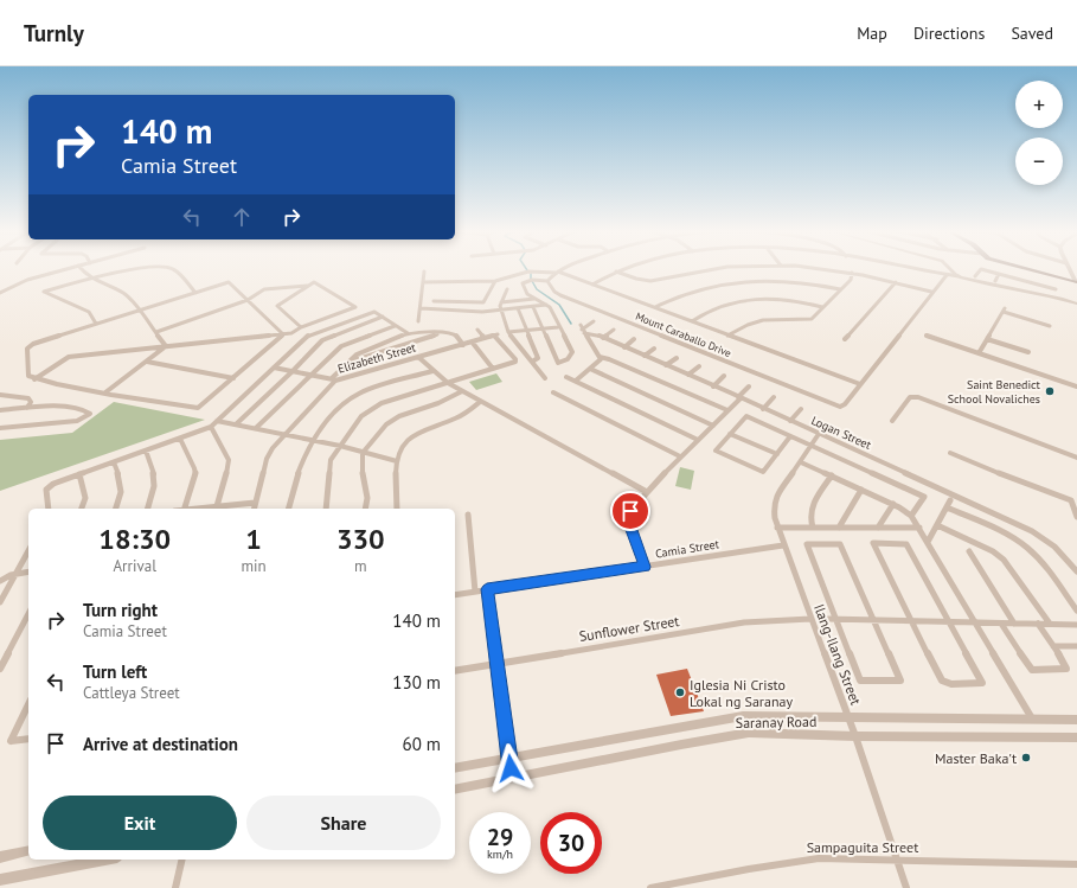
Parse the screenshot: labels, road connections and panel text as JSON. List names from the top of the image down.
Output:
{
  "streets": {
    "street": [
      "Mount Caraballo Drive",
      "Elizabeth Street",
      "Logan Street",
      "Camia Street",
      "Sunflower Street",
      "Ilang-Ilang Street",
      "Saranay Road",
      "Sampaguita Street"
    ]
  },
  "crossings": [
    ["Logan Street", "Ilang-Ilang Street"],
    ["Camia Street", "Ilang-Ilang Street"],
    ["Sunflower Street", "Ilang-Ilang Street"],
    ["Ilang-Ilang Street", "Saranay Road"],
    ["Ilang-Ilang Street", "Sampaguita Street"]
  ],
  "places": ["Saint Benedict School Novaliches", "Iglesia Ni Cristo Lokal ng Saranay", "Master Baka't"],
  "page": {
    "header": "Turnly",
    "nav": ["Map", "Directions", "Saved"],
    "map_buttons": ["+", "−"],
    "turn": ["140 m", "Camia Street"],
    "eta": [
      "18:30",
      "Arrival",
      "1",
      "min",
      "330",
      "m"
    ],
    "list": [
      {
        "name": "Turn right",
        "note": "Camia Street",
        "value": "140 m"
      },
      {
        "name": "Turn left",
        "note": "Cattleya Street",
        "value": "130 m"
      },
      {
        "name": "Arrive at destination",
        "value": "60 m"
      }
    ],
    "buttons": ["Exit", "Share"],
    "speed": "29 km/h",
    "limit": "30"
  }
}
